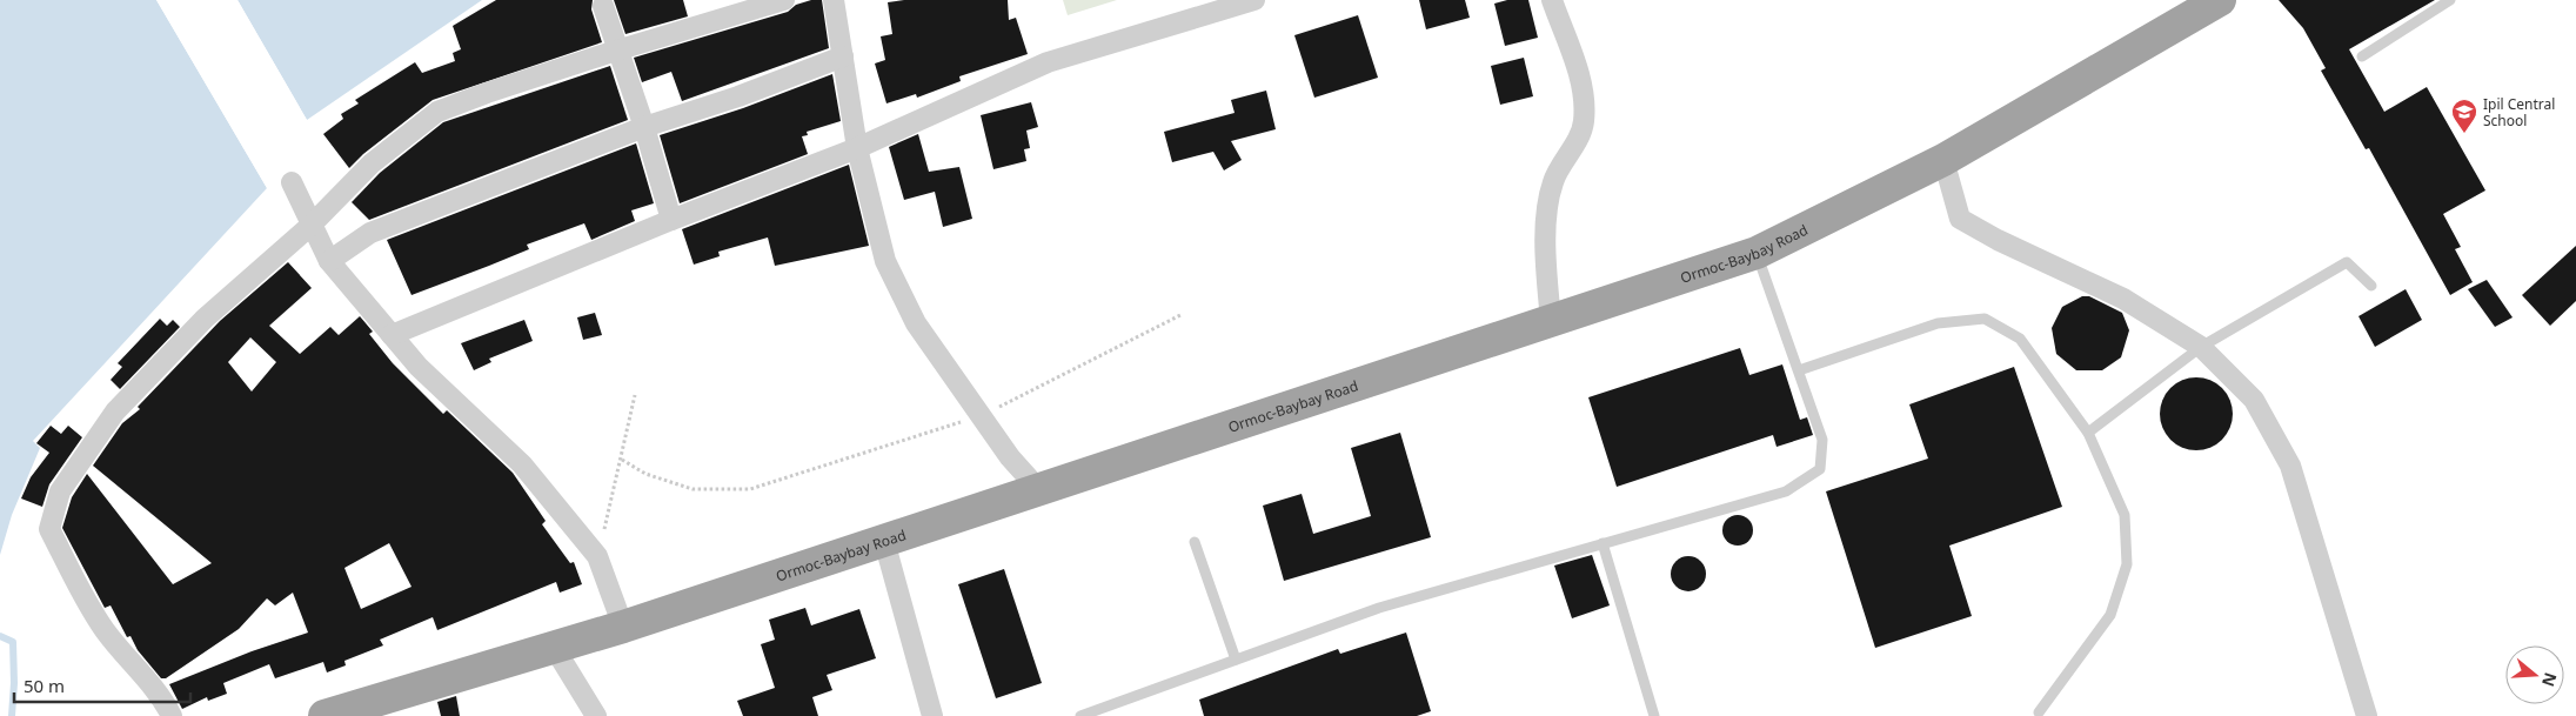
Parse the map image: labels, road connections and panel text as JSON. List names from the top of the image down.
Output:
{
  "streets": {
    "highway": ["Ormoc-Baybay Road"]
  },
  "places": {
    "school or university": ["Ipil Central School"]
  },
  "scale_bar": "50 m",
  "north": "right"
}
